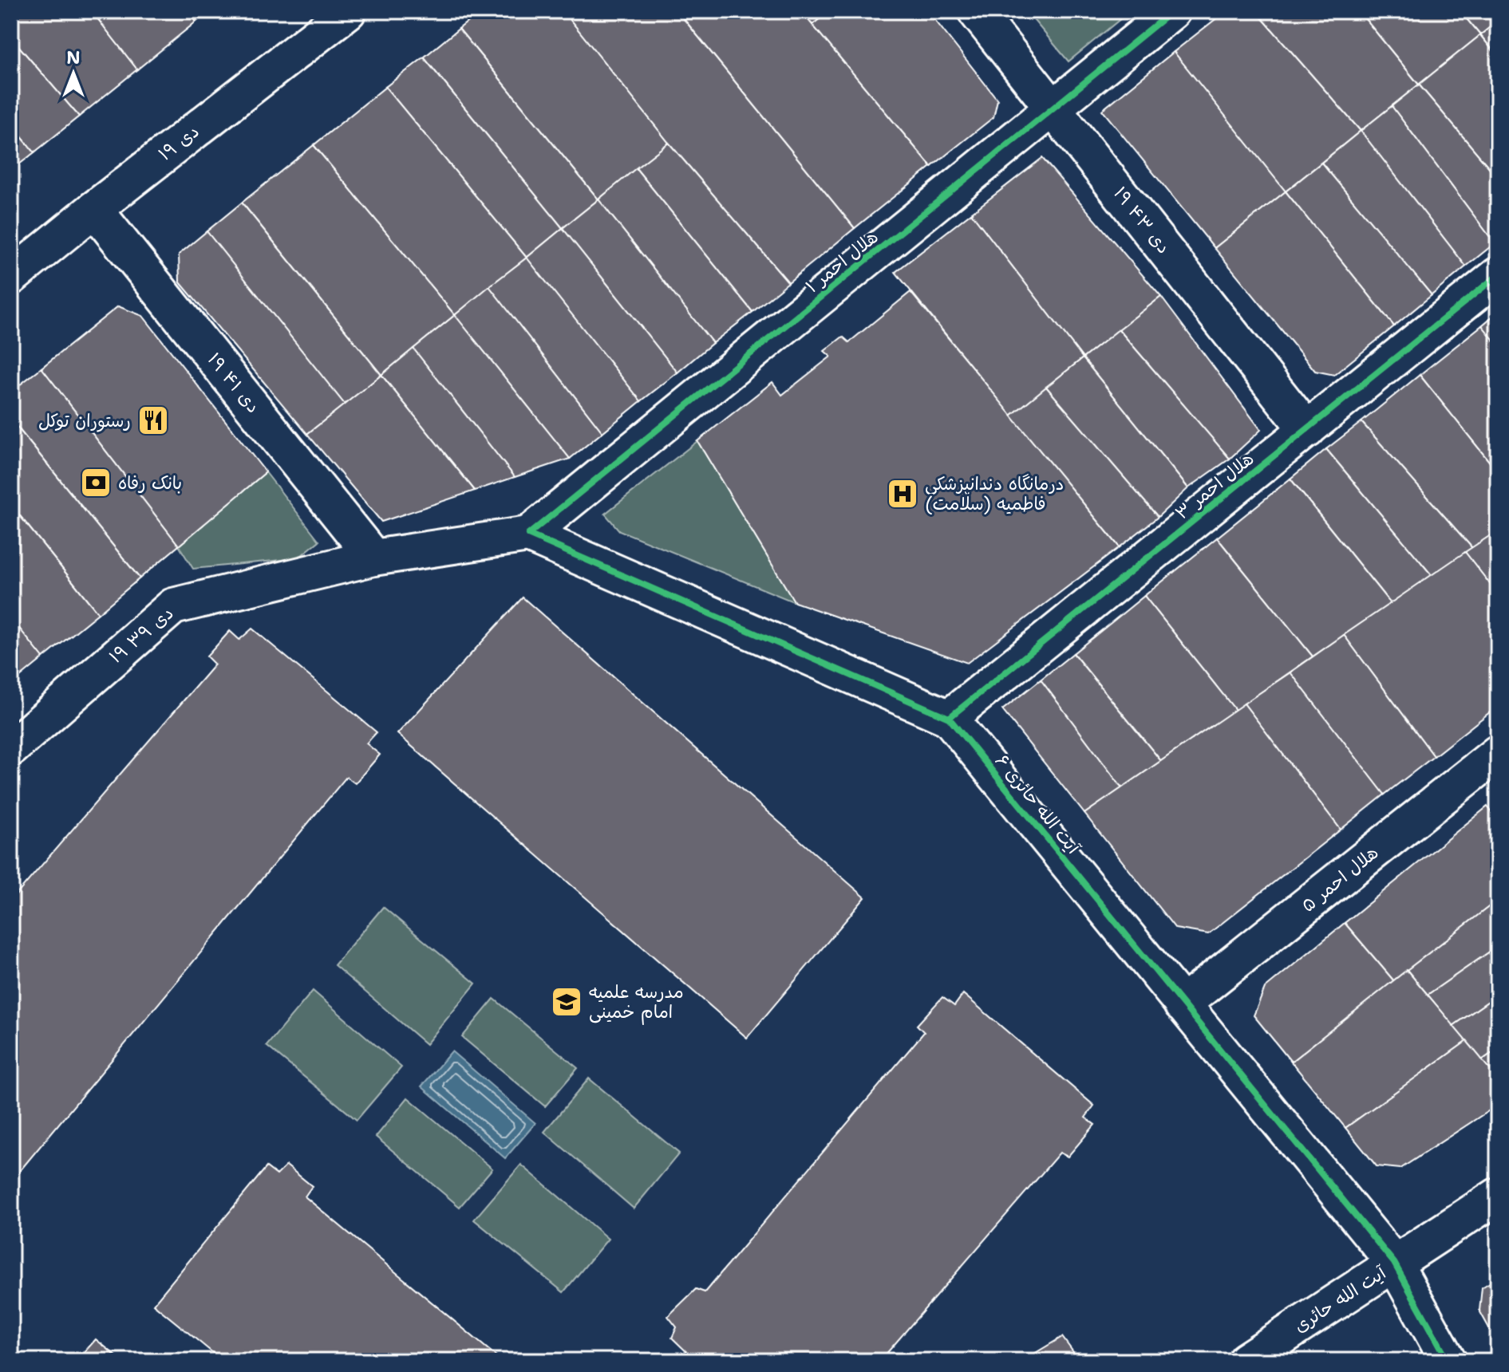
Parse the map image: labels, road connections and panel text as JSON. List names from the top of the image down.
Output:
{
  "streets": {
    "street": [
      "۱۹ دی",
      "۱۹ دی ۴۳",
      "هلال احمر ۱",
      "۱۹ دی ۴۱",
      "هلال احمر ۳",
      "۱۹ دی ۳۹",
      "آیت الله حائری ۶",
      "هلال احمر ۵",
      "آیت الله حائری"
    ]
  },
  "crossings": [
    ["۱۹ دی", "۱۹ دی ۴۱"],
    ["۱۹ دی ۴۳", "هلال احمر ۱"],
    ["۱۹ دی ۴۳", "هلال احمر ۳"],
    ["هلال احمر ۱", "۱۹ دی ۳۹"],
    ["هلال احمر ۱", "آیت الله حائری ۶"],
    ["۱۹ دی ۴۱", "۱۹ دی ۳۹"],
    ["هلال احمر ۳", "آیت الله حائری ۶"],
    ["۱۹ دی ۳۹", "آیت الله حائری ۶"],
    ["آیت الله حائری ۶", "هلال احمر ۵"],
    ["آیت الله حائری ۶", "آیت الله حائری"]
  ],
  "places": {
    "restaurant": ["رستوران توکل"],
    "bank": ["بانک رفاه"],
    "hospital": ["درمانگاه دندانپزشکی فاطمیه (سلامت)"],
    "school or university": ["مدرسه علمیه امام خمینی"]
  },
  "north": "top"
}
